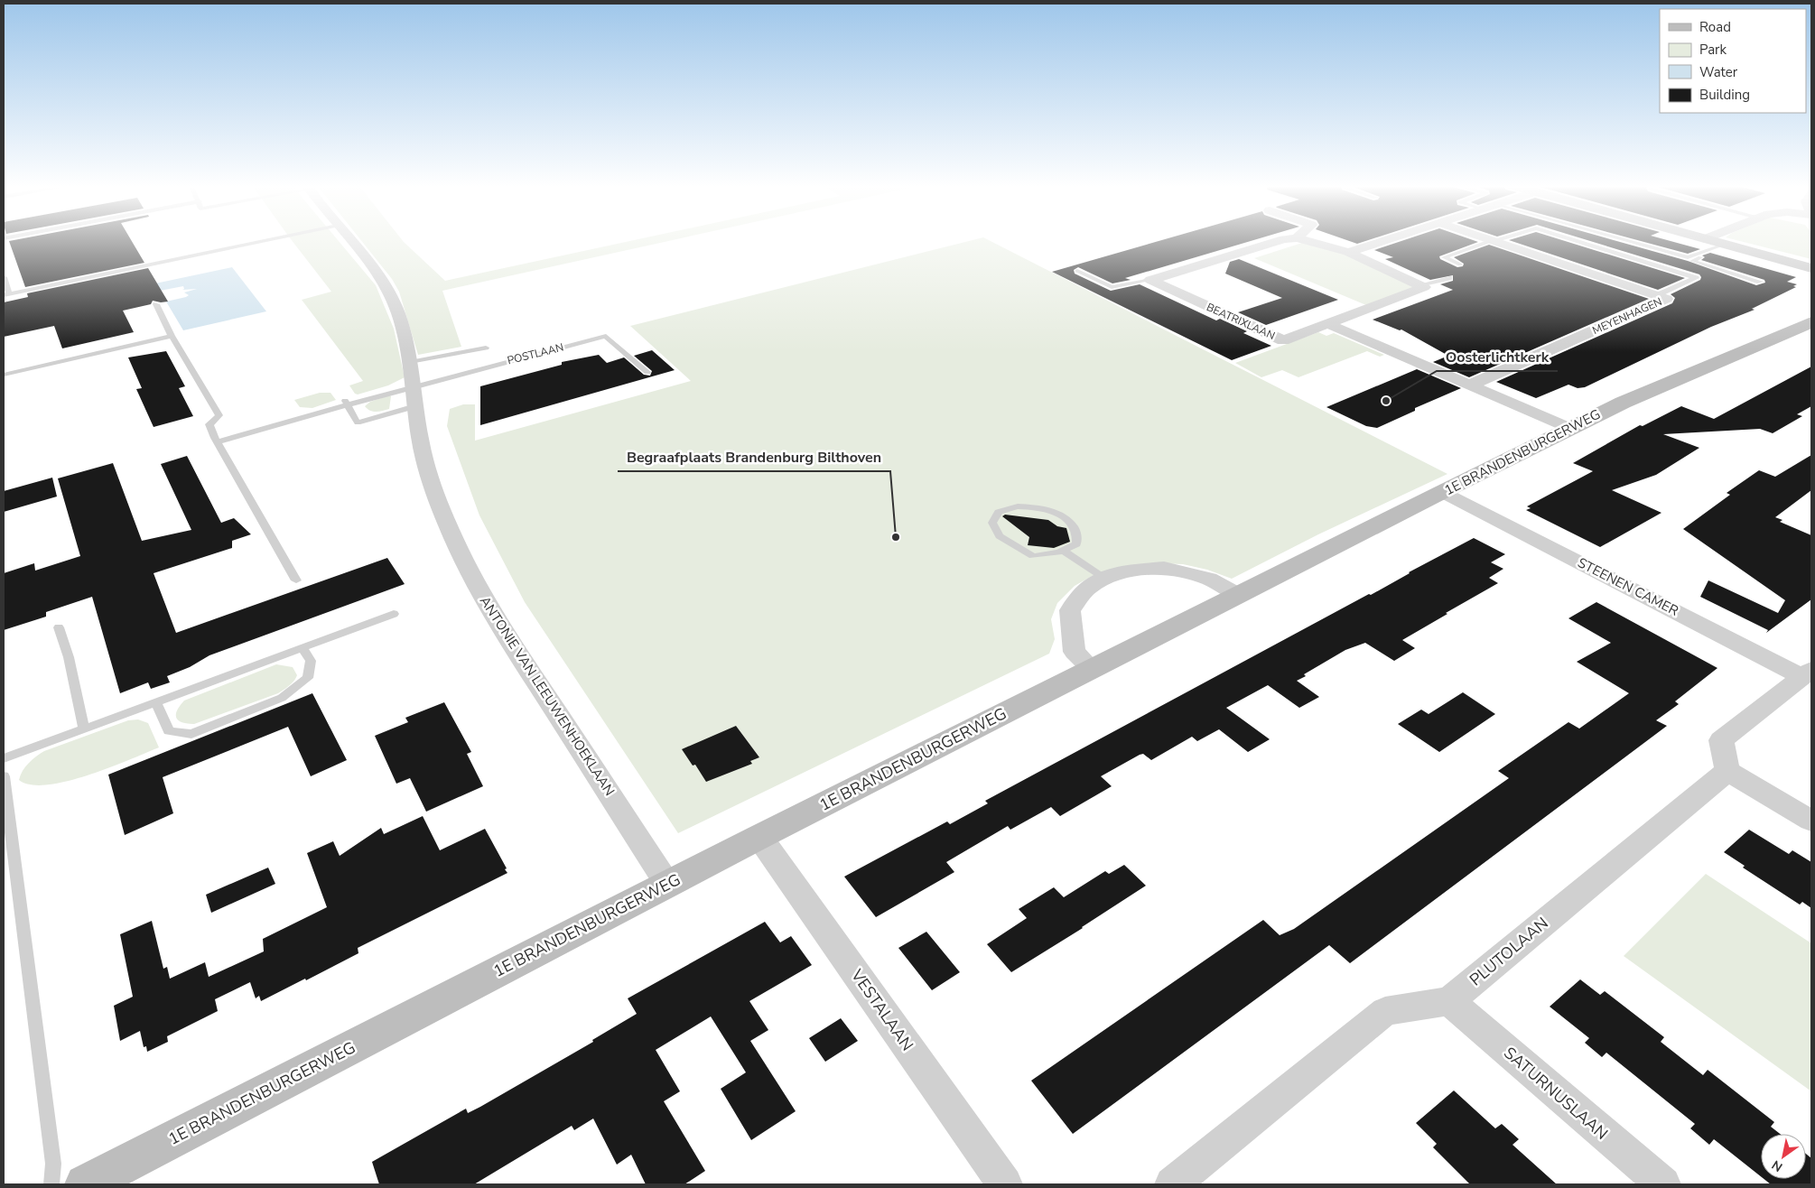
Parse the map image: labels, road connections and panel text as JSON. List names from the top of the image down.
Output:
{
  "streets": {
    "street": [
      "MEYENHAGEN",
      "BEATRIXLAAN",
      "1E BRANDENBURGERWEG",
      "STEENEN CAMER",
      "ANTONIE VAN LEEUWENHOEKLAAN",
      "PLUTOLAAN",
      "VESTALAAN",
      "SATURNUSLAAN"
    ],
    "lane": ["POSTLAAN"]
  },
  "crossings": [
    ["POSTLAAN", "ANTONIE VAN LEEUWENHOEKLAAN"],
    ["1E BRANDENBURGERWEG", "STEENEN CAMER"],
    ["1E BRANDENBURGERWEG", "ANTONIE VAN LEEUWENHOEKLAAN"],
    ["1E BRANDENBURGERWEG", "VESTALAAN"],
    ["PLUTOLAAN", "SATURNUSLAAN"]
  ],
  "places": ["Oosterlichtkerk", "Begraafplaats Brandenburg Bilthoven"],
  "legend": [
    "Road",
    "Park",
    "Water",
    "Building"
  ],
  "north": "bottom left"
}
